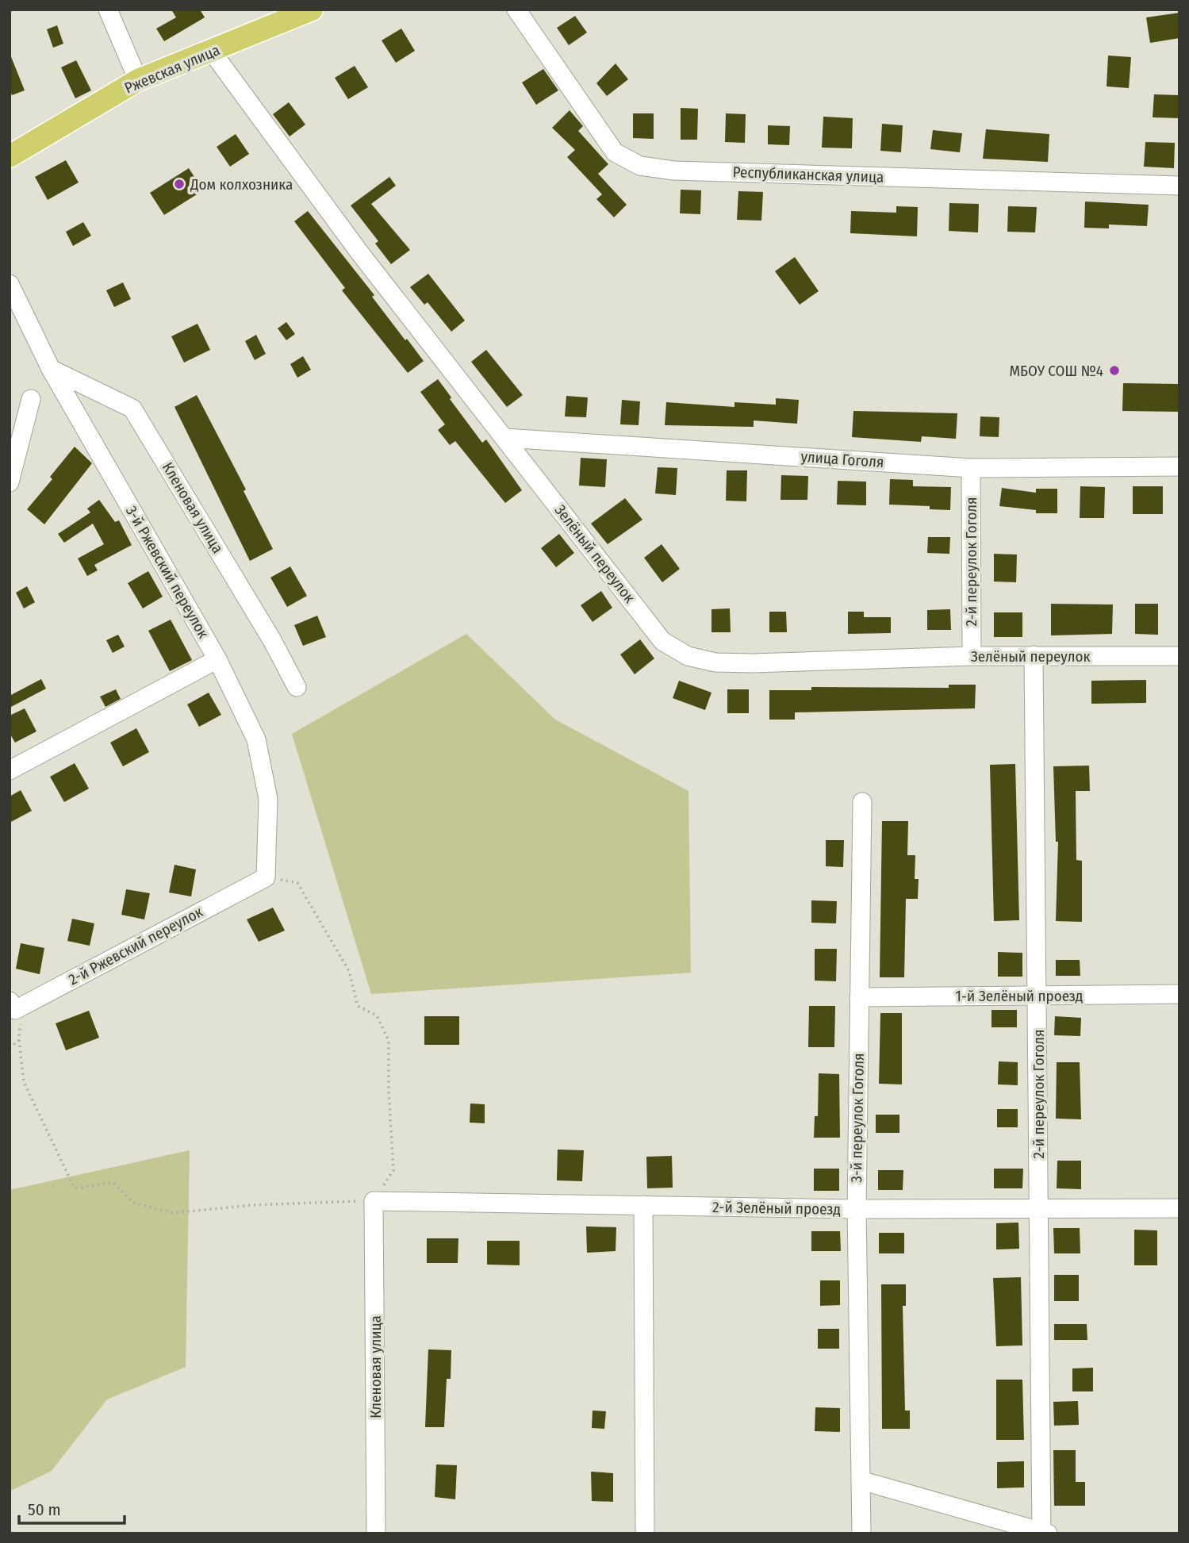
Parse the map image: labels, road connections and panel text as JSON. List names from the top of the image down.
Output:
{
  "streets": {
    "main road": ["Ржевская улица"],
    "street": [
      "Республиканская улица",
      "улица Гоголя",
      "Кленовая улица",
      "Зелёный переулок",
      "2-й переулок Гоголя",
      "3-й Ржевский переулок",
      "2-й Ржевский переулок",
      "1-й Зелёный проезд",
      "3-й переулок Гоголя",
      "2-й Зелёный проезд"
    ]
  },
  "crossings": [
    ["Ржевская улица", "Зелёный переулок"],
    ["улица Гоголя", "Зелёный переулок"],
    ["улица Гоголя", "2-й переулок Гоголя"],
    ["Кленовая улица", "3-й Ржевский переулок"],
    ["Кленовая улица", "2-й Зелёный проезд"],
    ["Зелёный переулок", "2-й переулок Гоголя"],
    ["2-й переулок Гоголя", "1-й Зелёный проезд"],
    ["2-й переулок Гоголя", "2-й Зелёный проезд"],
    ["3-й Ржевский переулок", "2-й Ржевский переулок"],
    ["1-й Зелёный проезд", "3-й переулок Гоголя"],
    ["3-й переулок Гоголя", "2-й Зелёный проезд"]
  ],
  "places": ["Дом колхозника", "МБОУ СОШ №4"],
  "scale_bar": "50 m"
}
